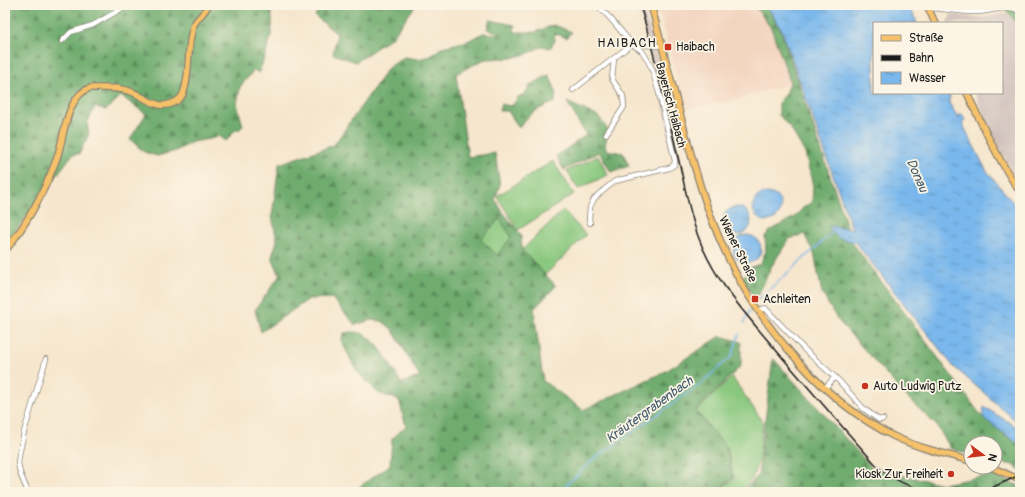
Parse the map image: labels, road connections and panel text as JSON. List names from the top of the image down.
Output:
{
  "streets": {
    "main road": ["Wiener Straße"],
    "street": ["Bayerisch Haibach"]
  },
  "districts": ["HAIBACH"],
  "water": ["Donau", "Kräutergrabenbach"],
  "places": {
    "transit": ["Haibach", "Achleiten"],
    "other": ["Auto Ludwig Putz", "Kiosk Zur Freiheit"]
  },
  "legend": ["Straße", "Bahn", "Wasser"],
  "north": "right"
}
